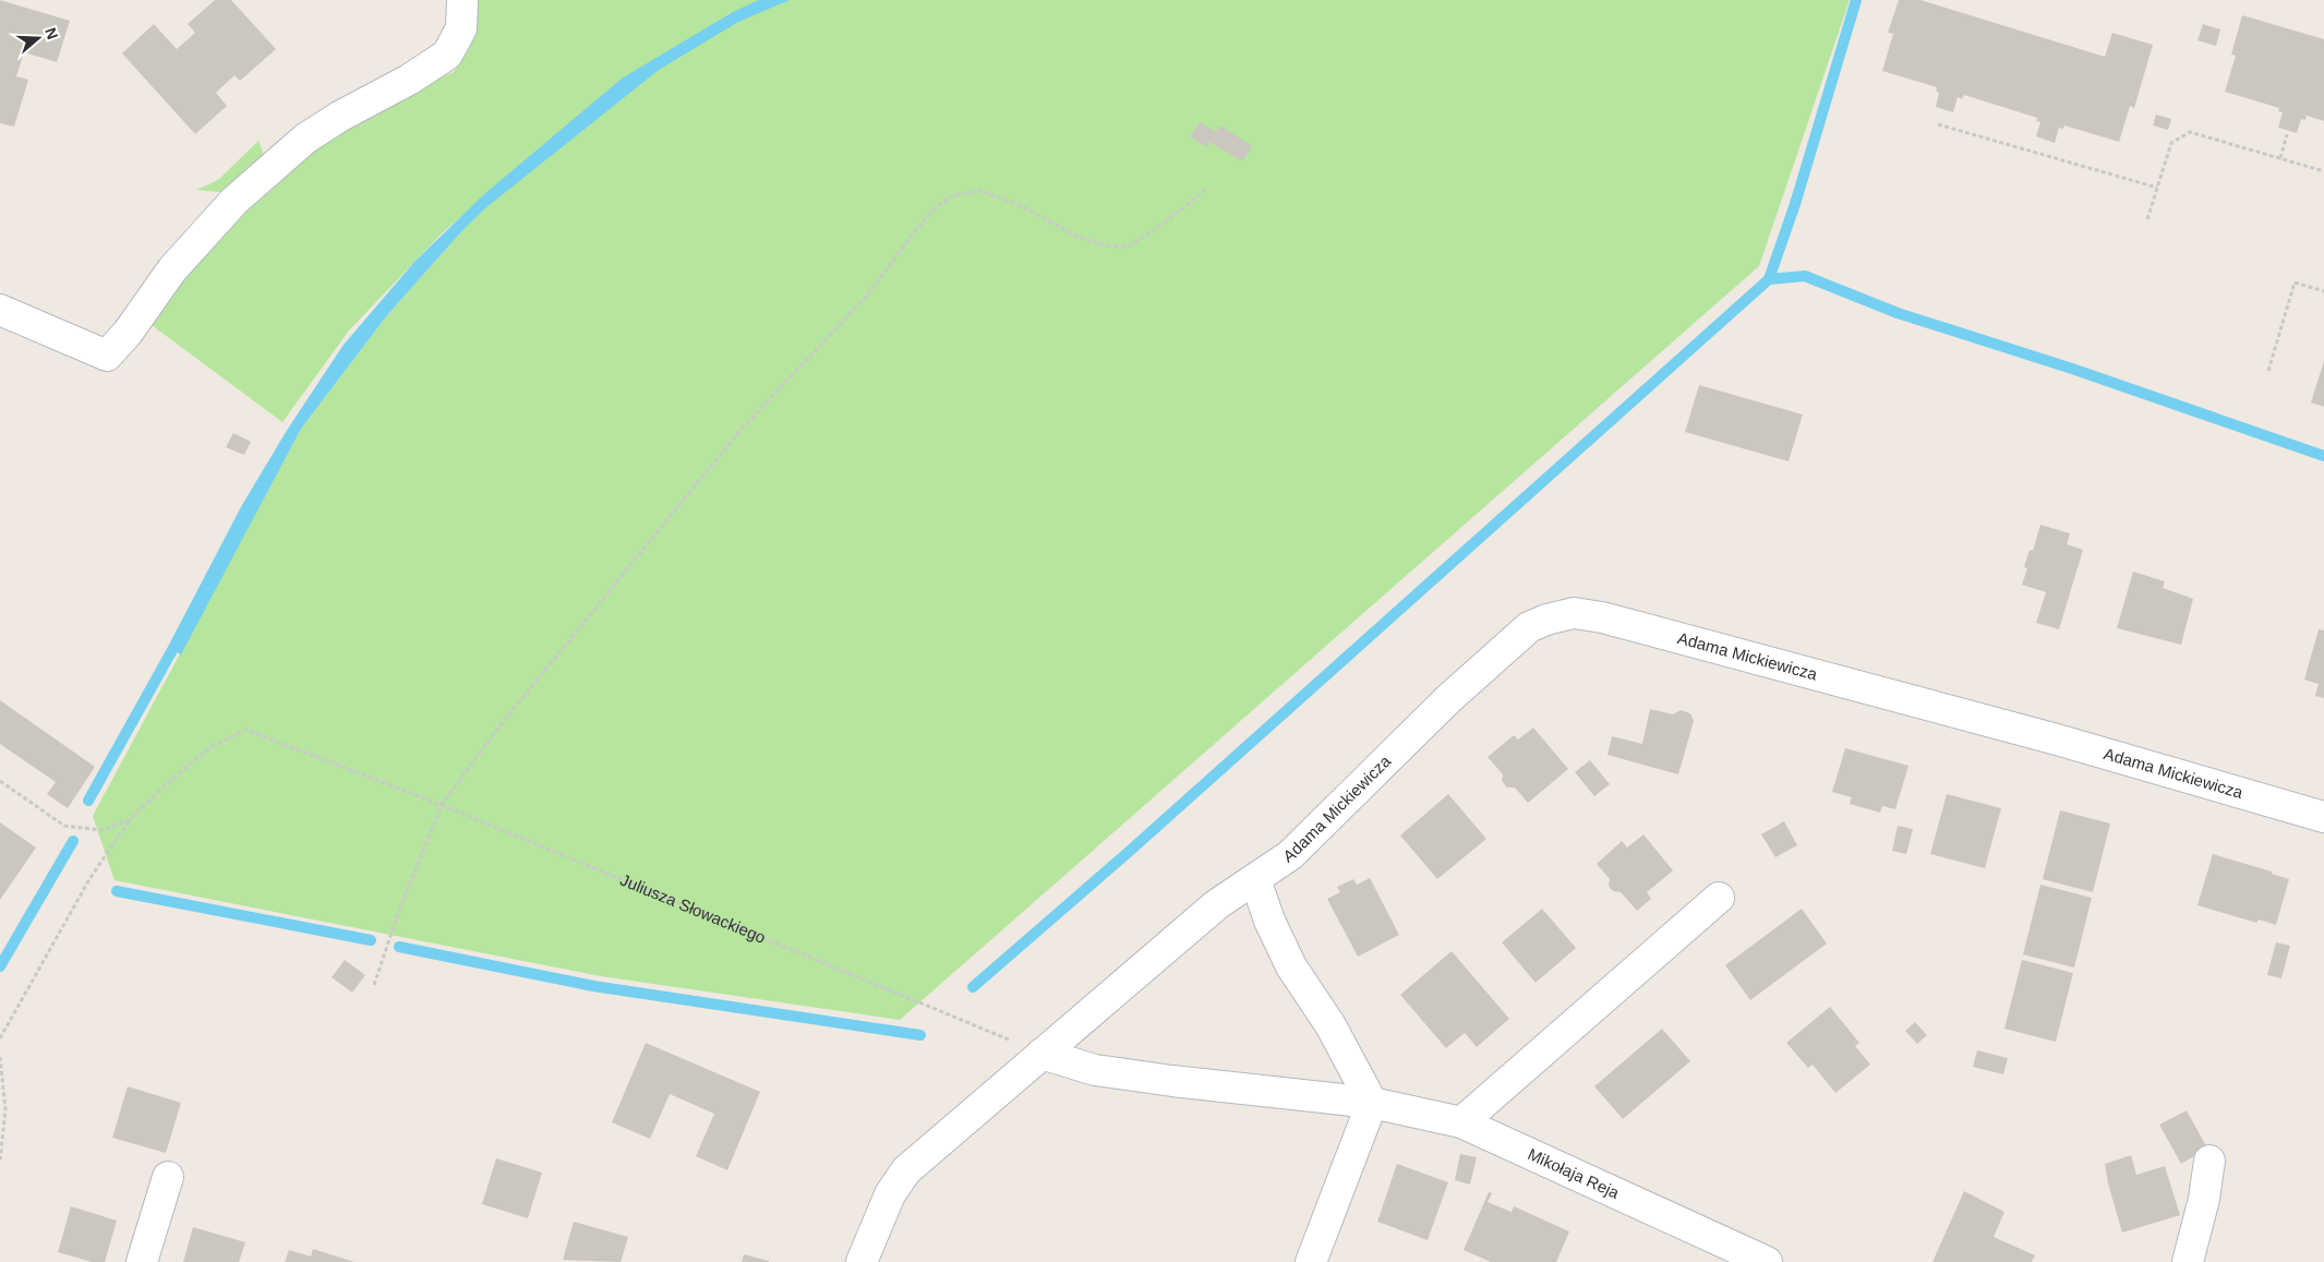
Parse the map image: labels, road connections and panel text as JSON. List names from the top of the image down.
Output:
{
  "streets": {
    "street": ["Adama Mickiewicza", "Mikołaja Reja"],
    "path": ["Juliusza Słowackiego"]
  },
  "crossings": [
    ["Adama Mickiewicza", "Juliusza Słowackiego"],
    ["Adama Mickiewicza", "Mikołaja Reja"],
    ["Juliusza Słowackiego", "Mikołaja Reja"]
  ],
  "north": "right"
}
